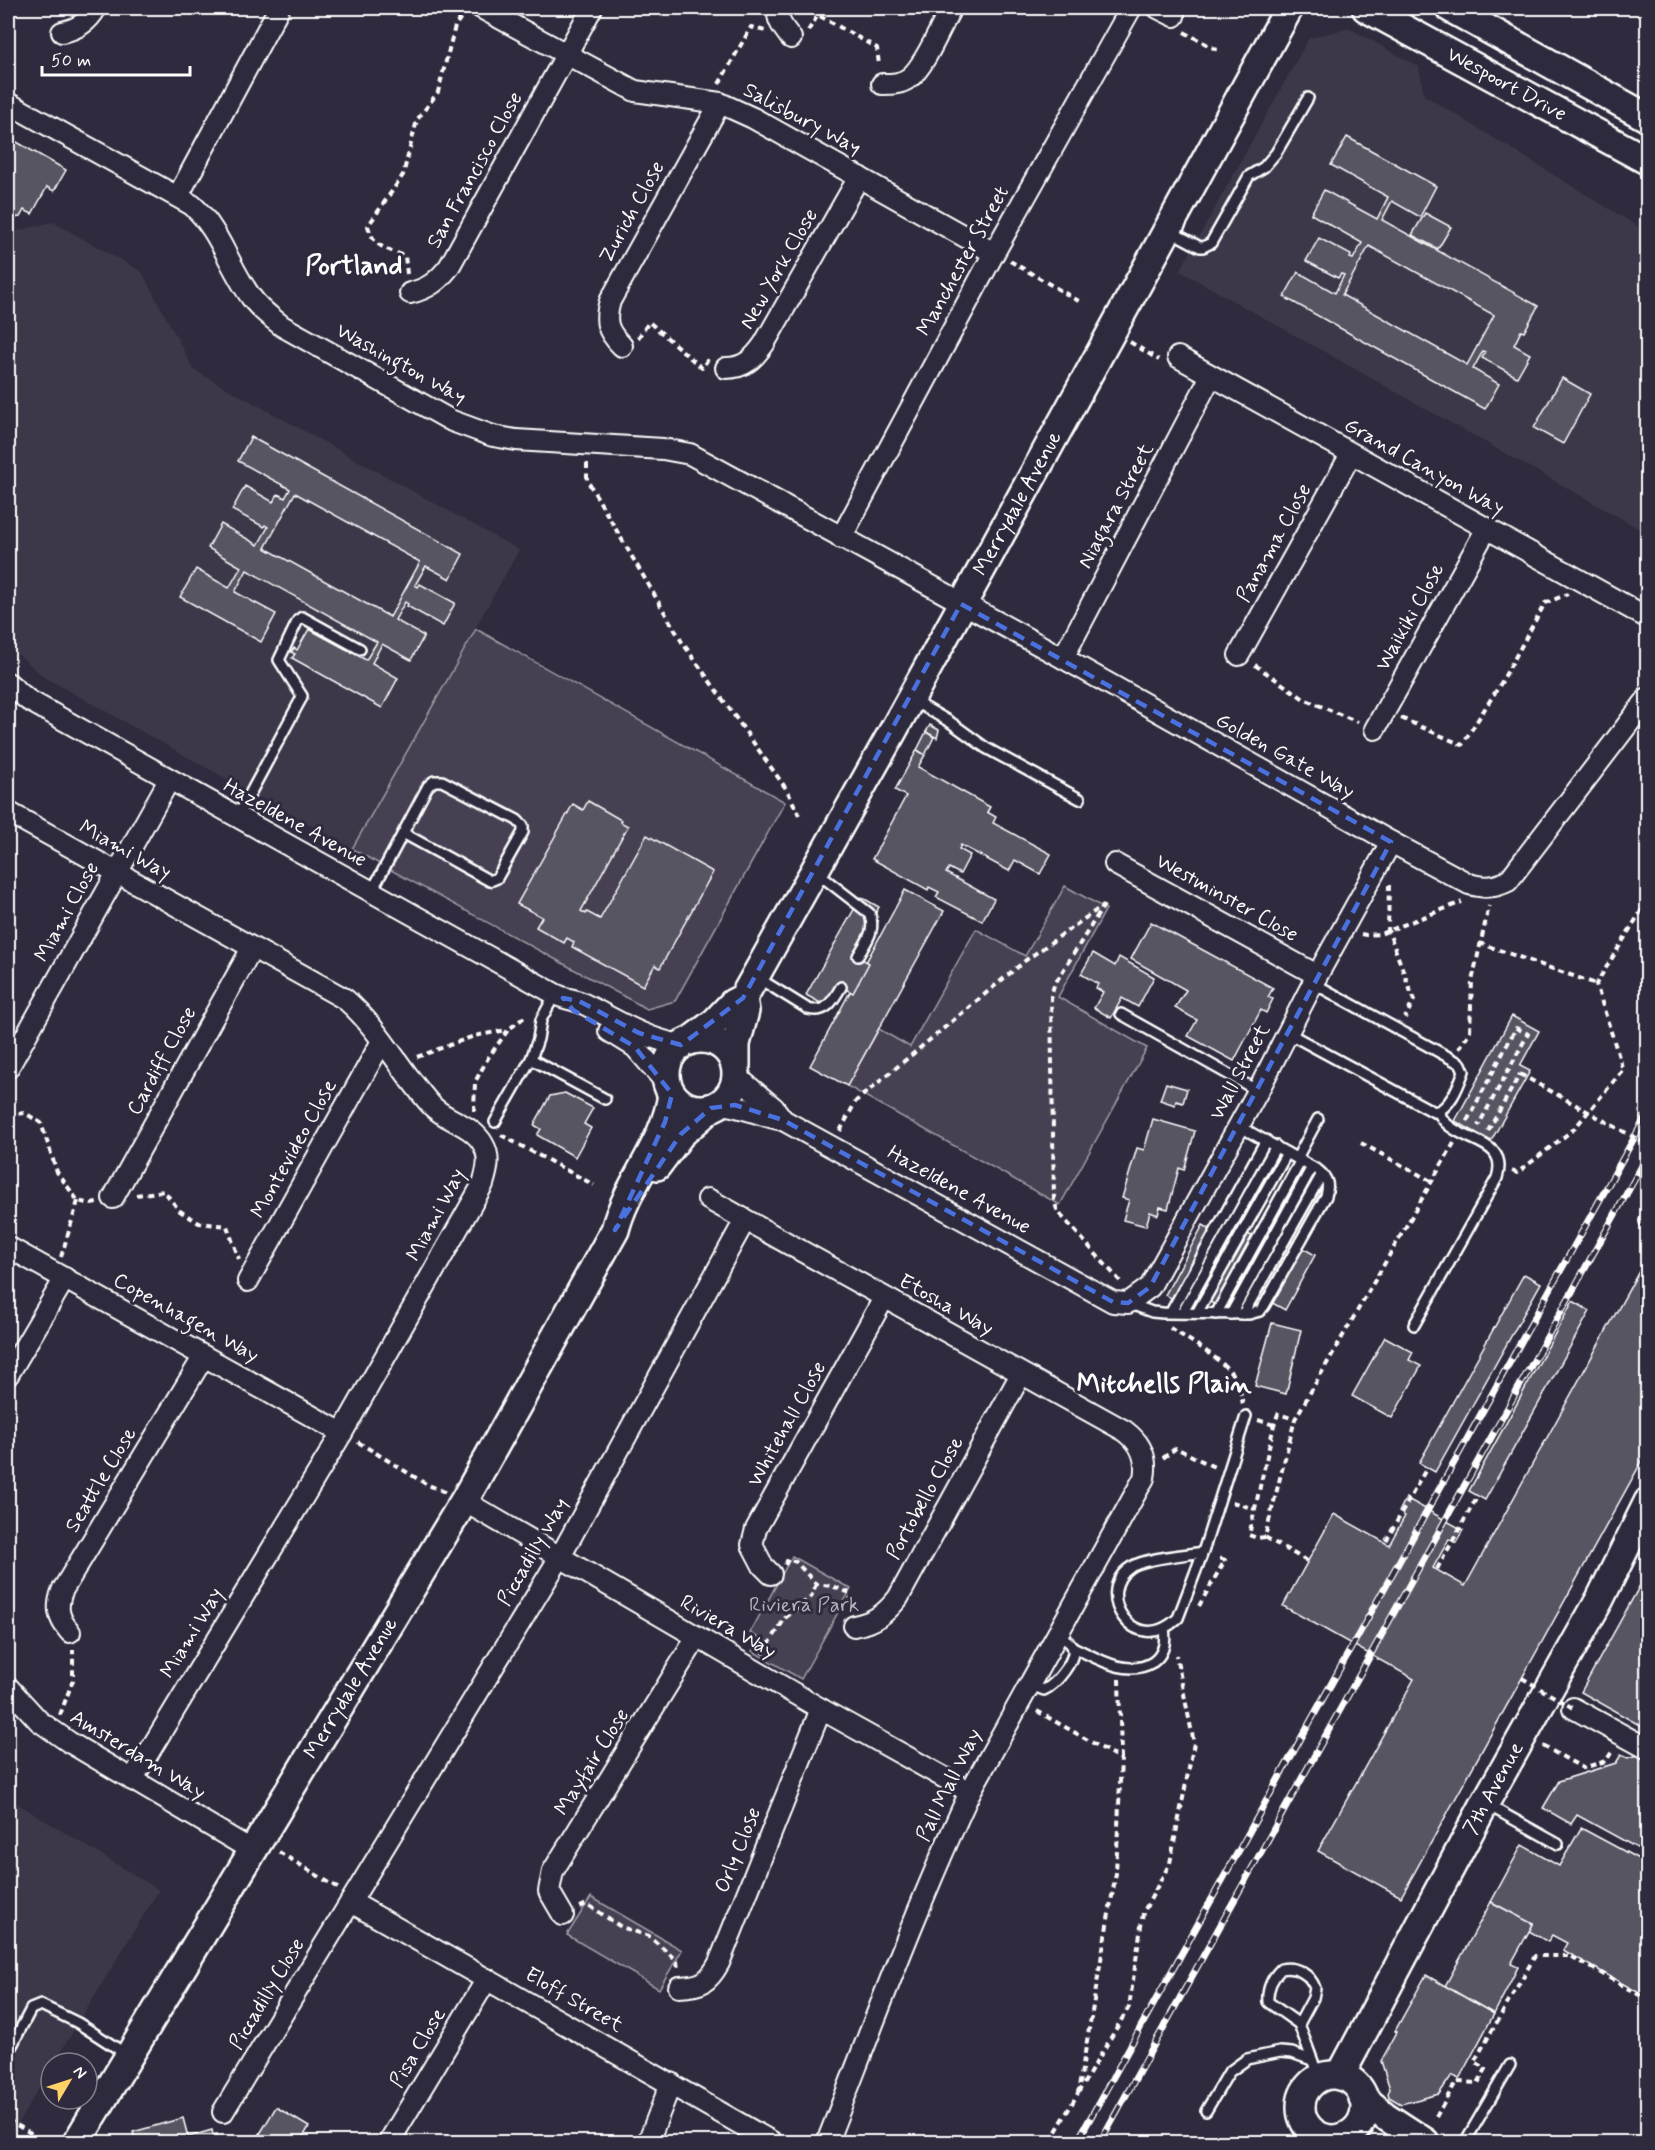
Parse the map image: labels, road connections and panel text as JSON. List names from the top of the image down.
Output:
{
  "streets": {
    "street": [
      "Wespoort Drive",
      "Salisbury Way",
      "San Francisco Close",
      "Zurich Close",
      "Manchester Street",
      "New York Close",
      "Washington Way",
      "Grand Canyon Way",
      "Merrydale Avenue",
      "Niagara Street",
      "Panama Close",
      "Waikiki Close",
      "Golden Gate Way",
      "Hazeldene Avenue",
      "Miami Way",
      "Westminster Close",
      "Miami Close",
      "Cardiff Close",
      "Wall Street",
      "Montevideo Close",
      "Etosha Way",
      "Copenhagen Way",
      "Whitehall Close",
      "Seattle Close",
      "Portobello Close",
      "Piccadilly Way",
      "Riviera Way",
      "Amsterdam Way",
      "Mayfair Close",
      "Pall Mall Way",
      "7th Avenue",
      "Orly Close",
      "Piccadilly Close",
      "Eloff Street",
      "Pisa Close"
    ]
  },
  "crossings": [
    ["Salisbury Way", "San Francisco Close"],
    ["Salisbury Way", "Zurich Close"],
    ["Salisbury Way", "Manchester Street"],
    ["Salisbury Way", "New York Close"],
    ["Manchester Street", "Washington Way"],
    ["Manchester Street", "Golden Gate Way"],
    ["Washington Way", "Golden Gate Way"],
    ["Grand Canyon Way", "Niagara Street"],
    ["Grand Canyon Way", "Panama Close"],
    ["Grand Canyon Way", "Waikiki Close"],
    ["Merrydale Avenue", "Golden Gate Way"],
    ["Merrydale Avenue", "Hazeldene Avenue"],
    ["Merrydale Avenue", "Riviera Way"],
    ["Merrydale Avenue", "Amsterdam Way"],
    ["Niagara Street", "Golden Gate Way"],
    ["Golden Gate Way", "Wall Street"],
    ["Hazeldene Avenue", "Miami Close"],
    ["Hazeldene Avenue", "Wall Street"],
    ["Miami Way", "Miami Close"],
    ["Miami Way", "Cardiff Close"],
    ["Miami Way", "Montevideo Close"],
    ["Miami Way", "Copenhagen Way"],
    ["Miami Way", "Amsterdam Way"],
    ["Westminster Close", "Wall Street"],
    ["Etosha Way", "Whitehall Close"],
    ["Etosha Way", "Portobello Close"],
    ["Etosha Way", "Piccadilly Way"],
    ["Etosha Way", "Pall Mall Way"],
    ["Copenhagen Way", "Seattle Close"],
    ["Piccadilly Way", "Riviera Way"],
    ["Piccadilly Way", "Piccadilly Close"],
    ["Piccadilly Way", "Eloff Street"],
    ["Riviera Way", "Mayfair Close"],
    ["Riviera Way", "Pall Mall Way"],
    ["Riviera Way", "Orly Close"],
    ["Piccadilly Close", "Eloff Street"],
    ["Eloff Street", "Pisa Close"]
  ],
  "districts": ["Portland", "Mitchells Plain"],
  "parks": ["Riviera Park"],
  "scale_bar": "50 m",
  "north": "top right"
}
